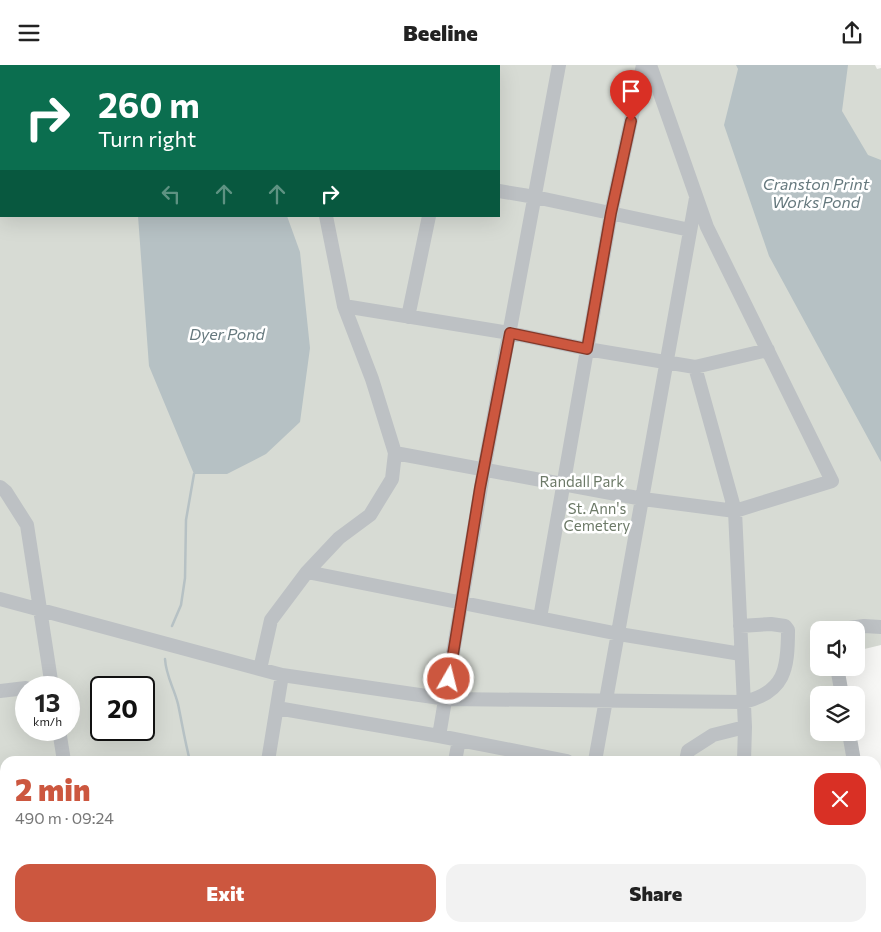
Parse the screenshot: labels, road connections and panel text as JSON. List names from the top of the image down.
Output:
{
  "water": ["Cranston Print Works Pond", "Dyer Pond"],
  "parks": ["Randall Park", "St. Ann's Cemetery"],
  "page": {
    "header": "Beeline",
    "turn": ["260 m", "Turn right"],
    "speed": "13 km/h",
    "limit": "20",
    "heading": ["2 min", "490 m · 09:24"],
    "buttons": ["Exit", "Share"]
  }
}
